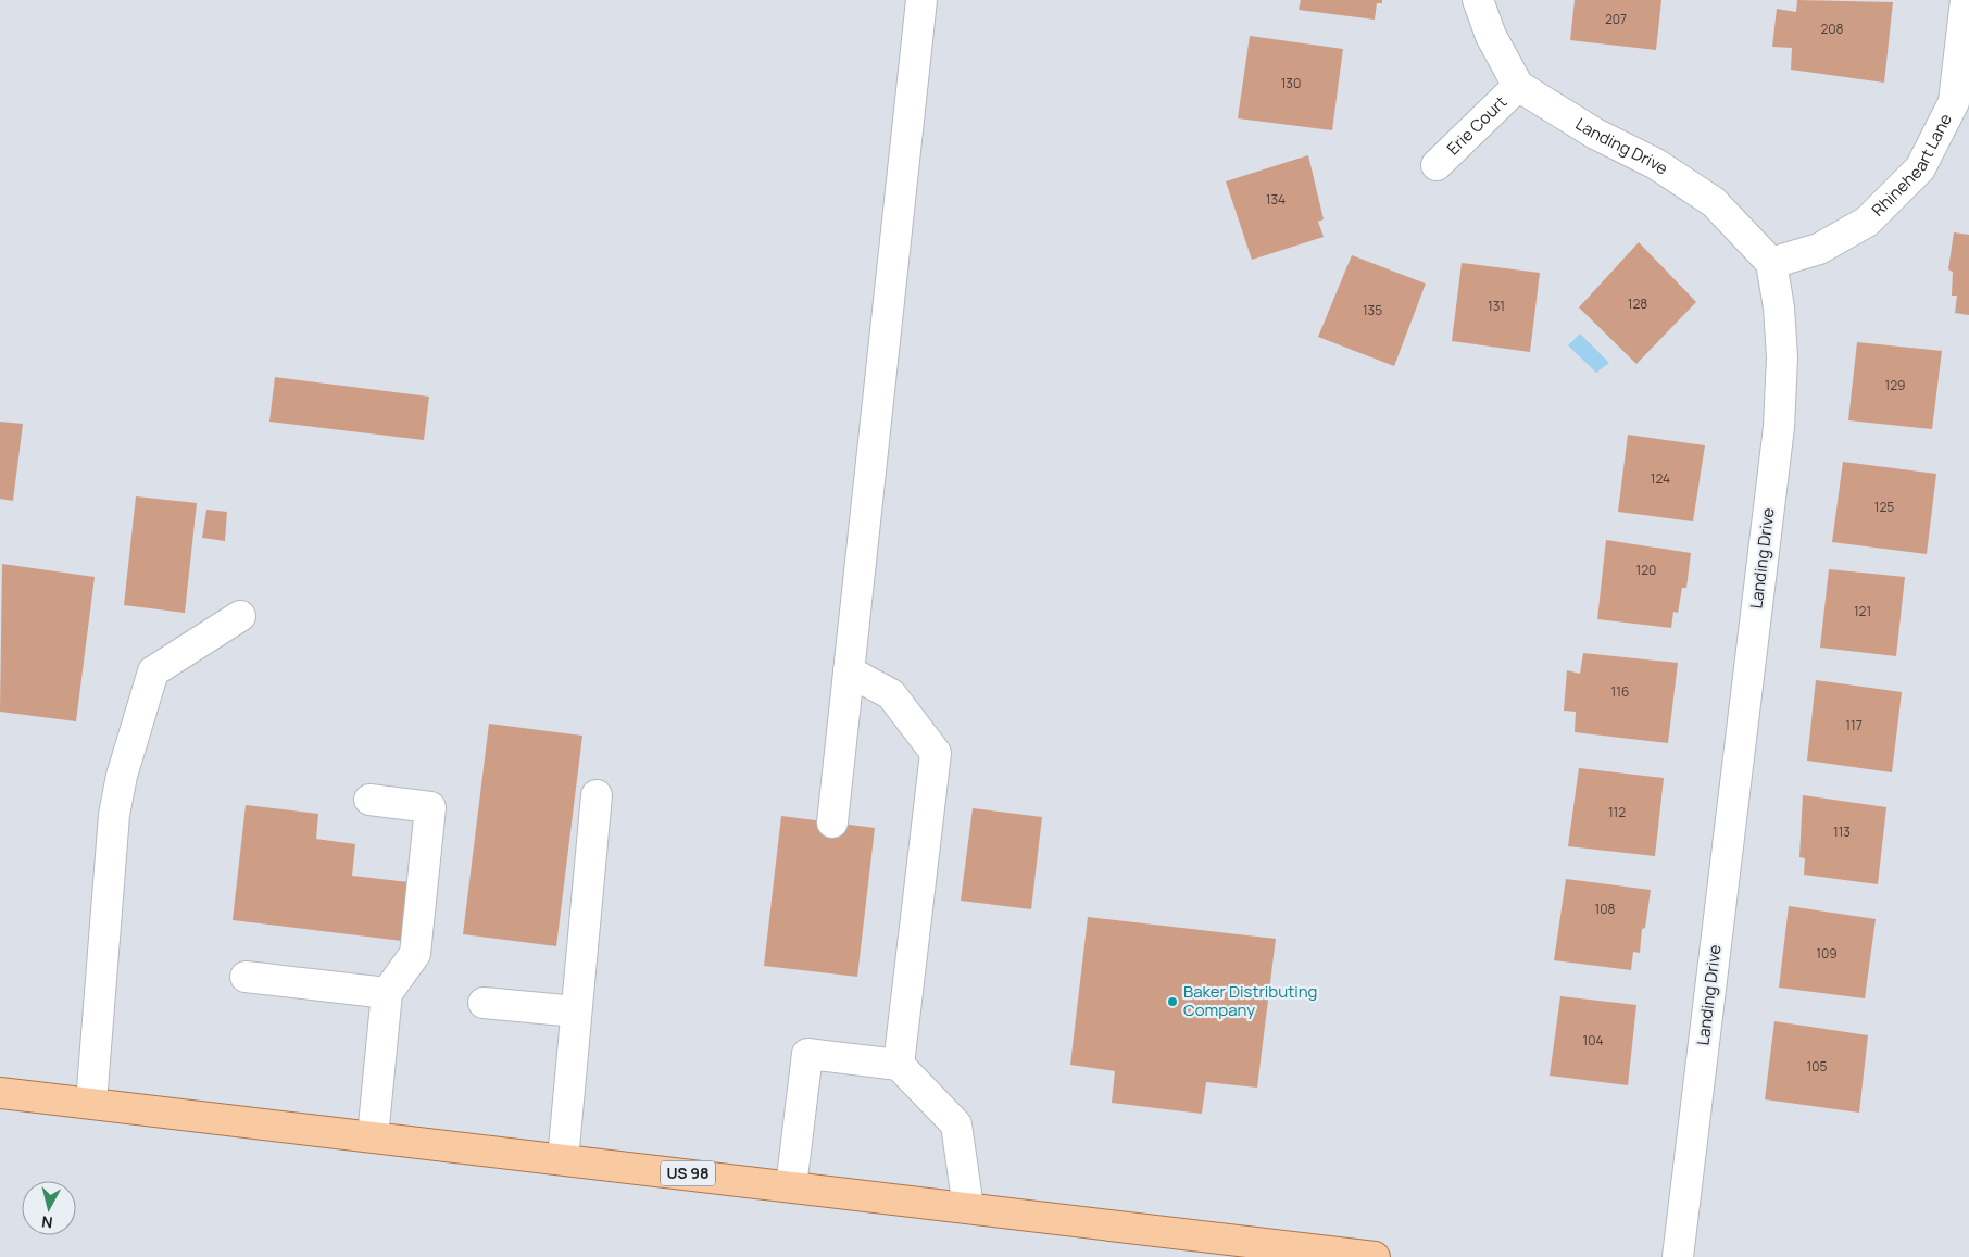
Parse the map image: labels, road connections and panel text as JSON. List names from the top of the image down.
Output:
{
  "streets": {
    "main road": ["US 98"],
    "street": ["Erie Court", "Landing Drive", "Rhineheart Lane"]
  },
  "crossings": [
    ["Erie Court", "Landing Drive"],
    ["Landing Drive", "Rhineheart Lane"]
  ],
  "places": ["Baker Distributing Company"],
  "house_numbers": [
    "207",
    "208",
    "130",
    "134",
    "128",
    "131",
    "135",
    "129",
    "124",
    "125",
    "120",
    "121",
    "116",
    "117",
    "112",
    "113",
    "108",
    "109",
    "104",
    "105"
  ],
  "north": "bottom"
}
